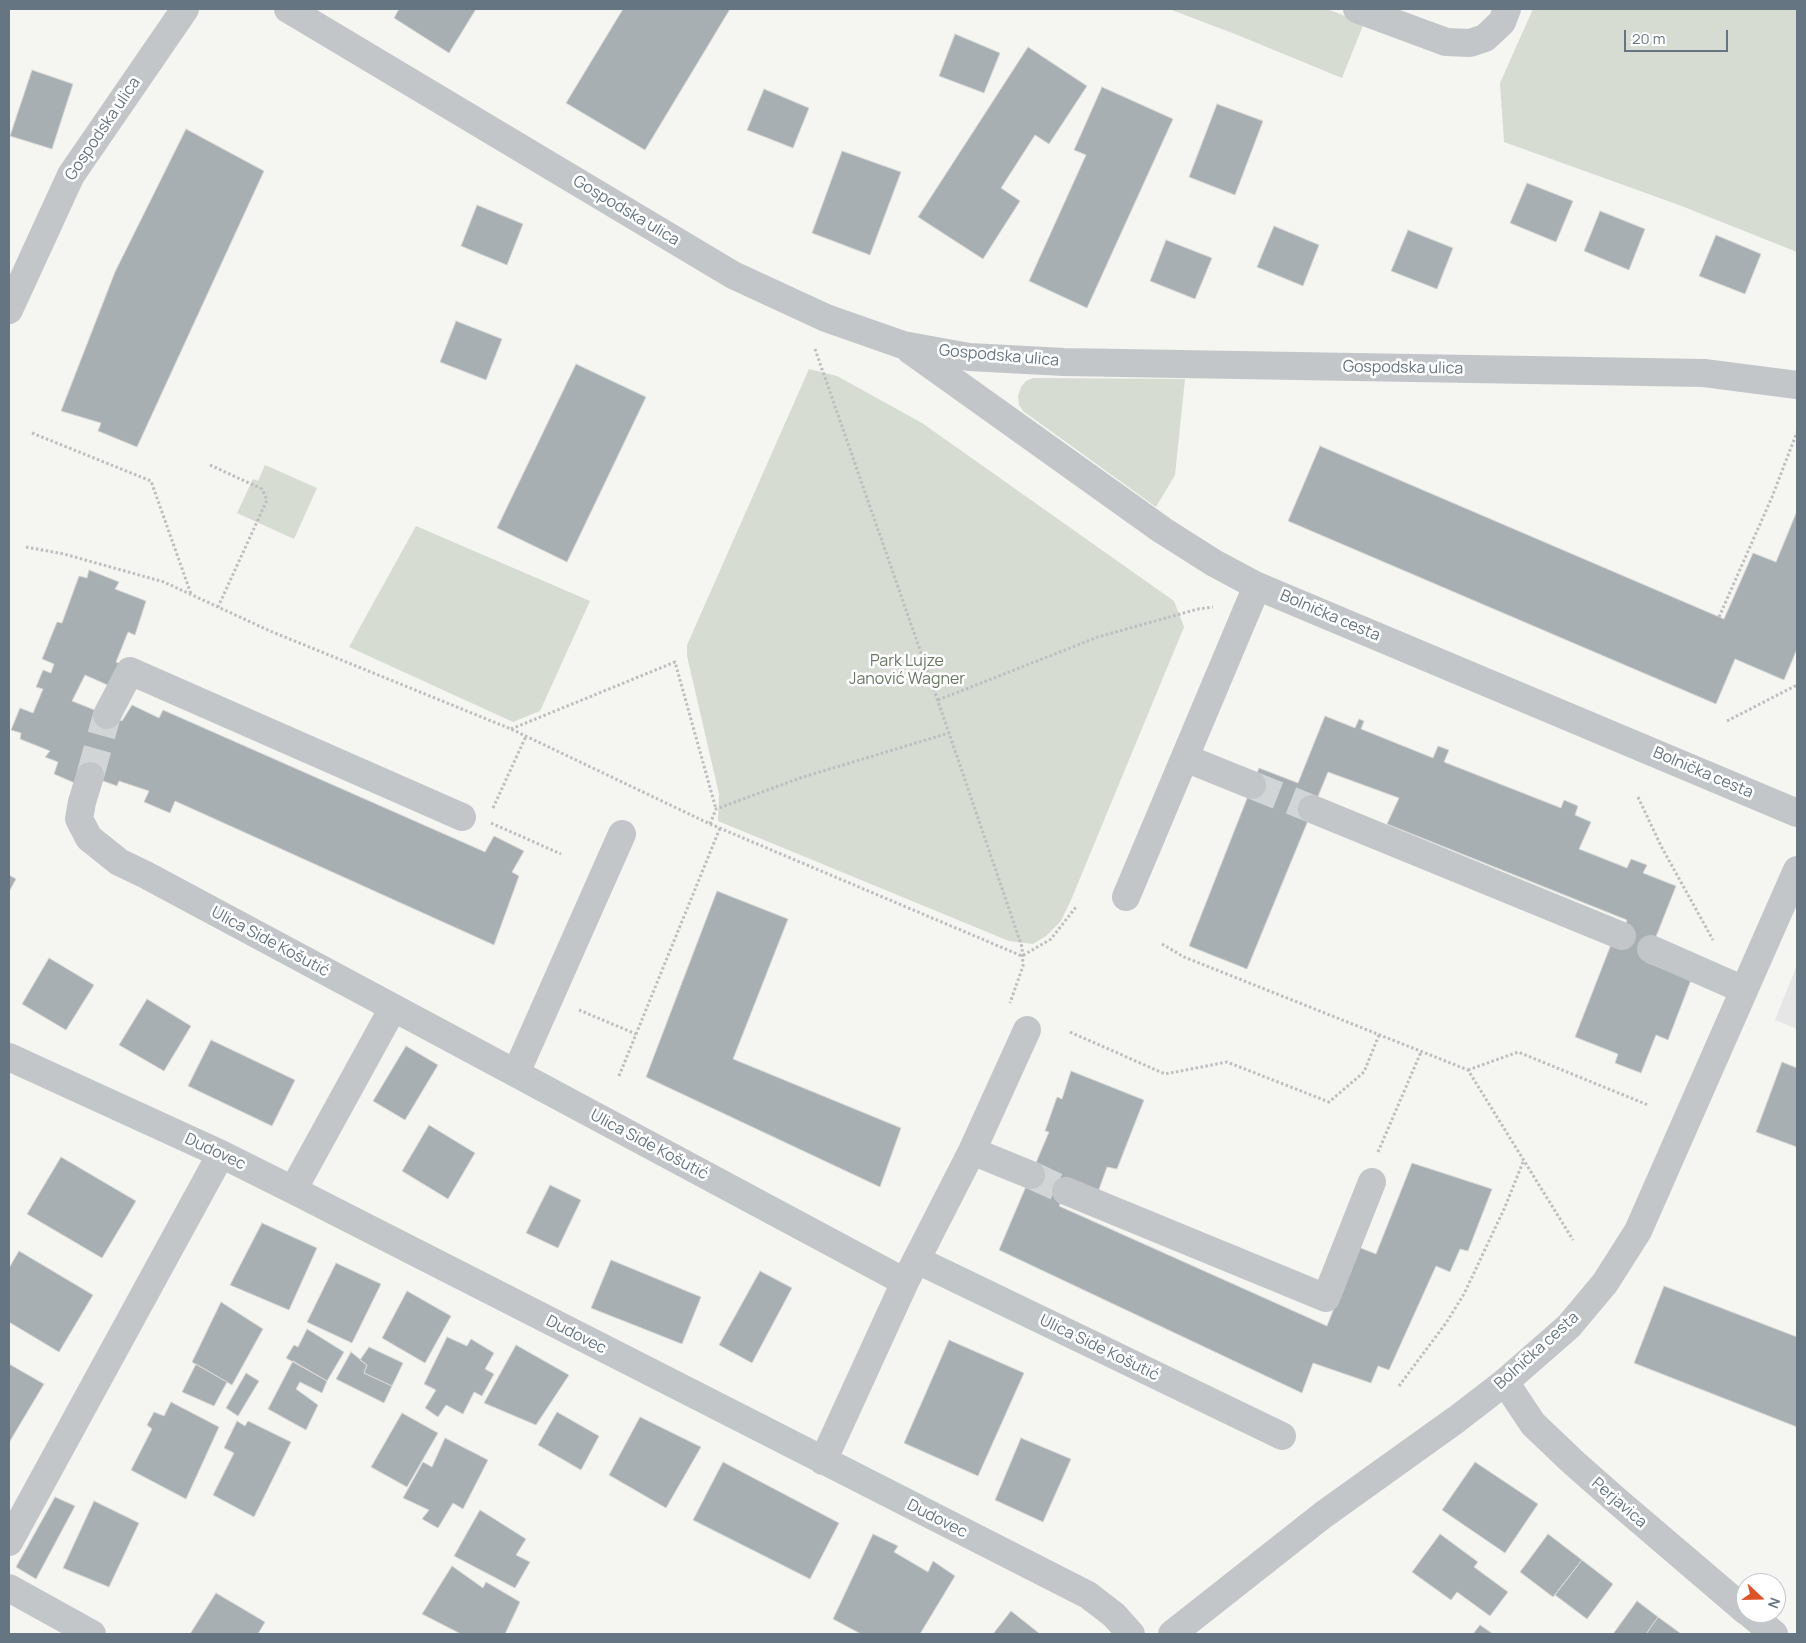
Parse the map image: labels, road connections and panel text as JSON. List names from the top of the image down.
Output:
{
  "streets": {
    "street": [
      "Gospodska ulica",
      "Bolnička cesta",
      "Ulica Side Košutić",
      "Dudovec",
      "Perjavica"
    ]
  },
  "crossings": [
    ["Gospodska ulica", "Bolnička cesta"],
    ["Bolnička cesta", "Perjavica"]
  ],
  "parks": ["Park Lujze Janović Wagner"],
  "scale_bar": "20 m",
  "north": "right"
}
